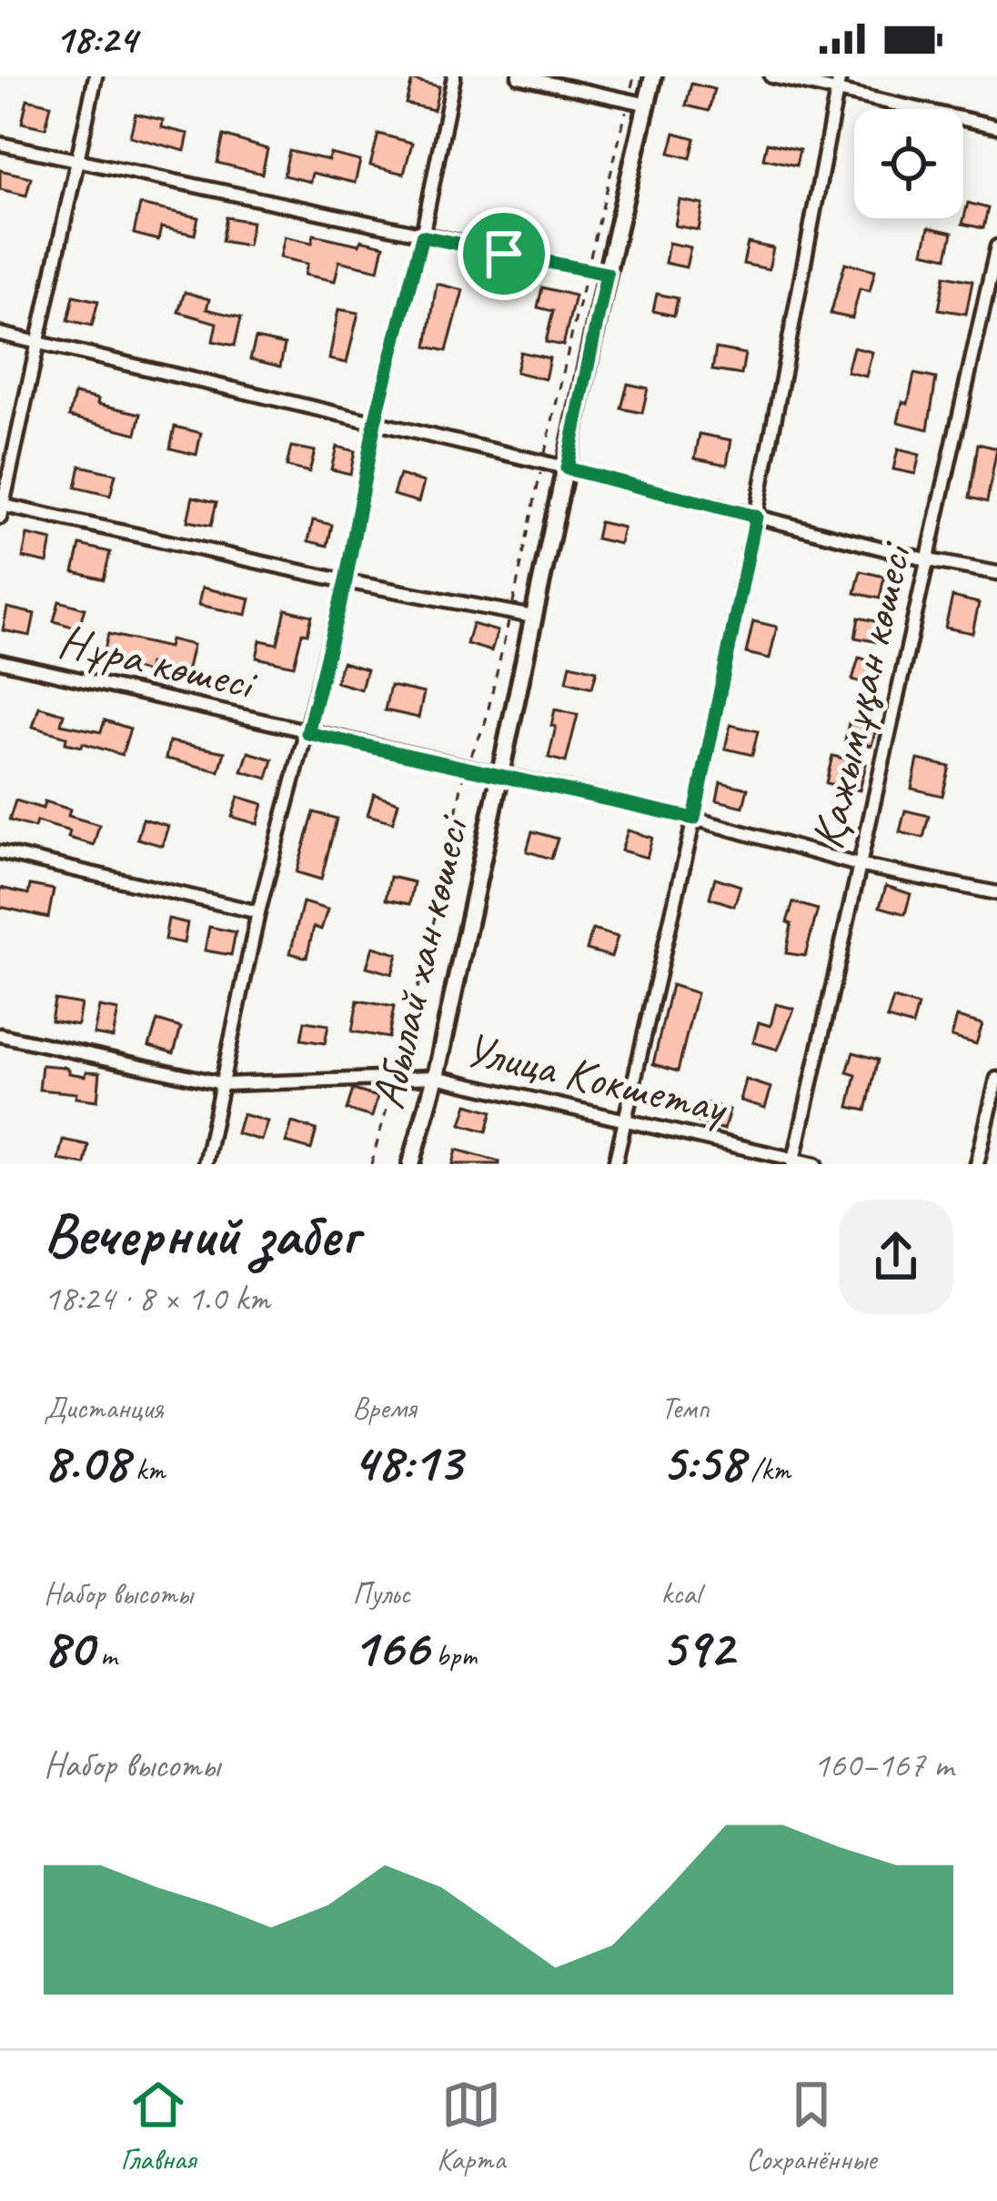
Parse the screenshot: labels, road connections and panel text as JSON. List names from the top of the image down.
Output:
{
  "streets": {
    "street": [
      "Нұра көшесі",
      "Қажымұқан көшесі",
      "Абылай хан көшесі",
      "Улица Кокшетау"
    ]
  },
  "crossings": [
    ["Нұра көшесі", "Қажымұқан көшесі"],
    ["Нұра көшесі", "Абылай хан көшесі"],
    ["Қажымұқан көшесі", "Улица Кокшетау"],
    ["Абылай хан көшесі", "Улица Кокшетау"]
  ],
  "page": {
    "status": "18:24",
    "heading": ["Вечерний забег", "18:24 · 8 × 1.0 km"],
    "stats": [
      ["Дистанция", "8.08 km"],
      ["Время", "48:13"],
      ["Темп", "5:58 /km"],
      ["Набор высоты", "80 m"],
      ["Пульс", "166 bpm"],
      ["kcal", "592"]
    ],
    "chart": ["Набор высоты", "160–167 m"],
    "tabs": ["Главная", "Карта", "Сохранённые"]
  }
}
